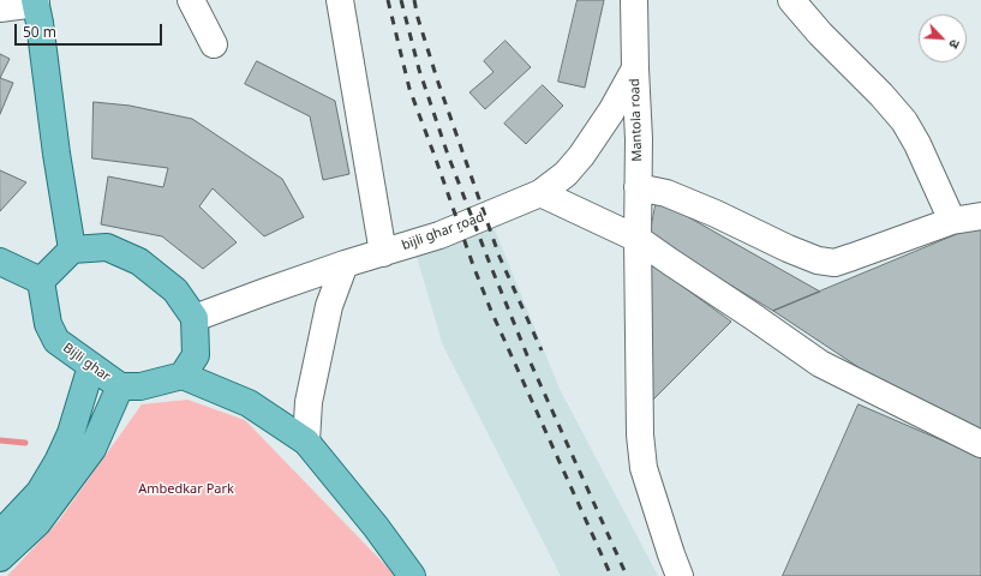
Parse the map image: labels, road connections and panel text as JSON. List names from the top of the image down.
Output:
{
  "streets": {
    "main road": ["Bijli ghar"],
    "street": ["Mantola road", "bijli ghar road"]
  },
  "crossings": [
    ["Mantola road", "bijli ghar road"],
    ["bijli ghar road", "Bijli ghar"]
  ],
  "parks": ["Ambedkar Park"],
  "scale_bar": "50 m",
  "north": "bottom right"
}
